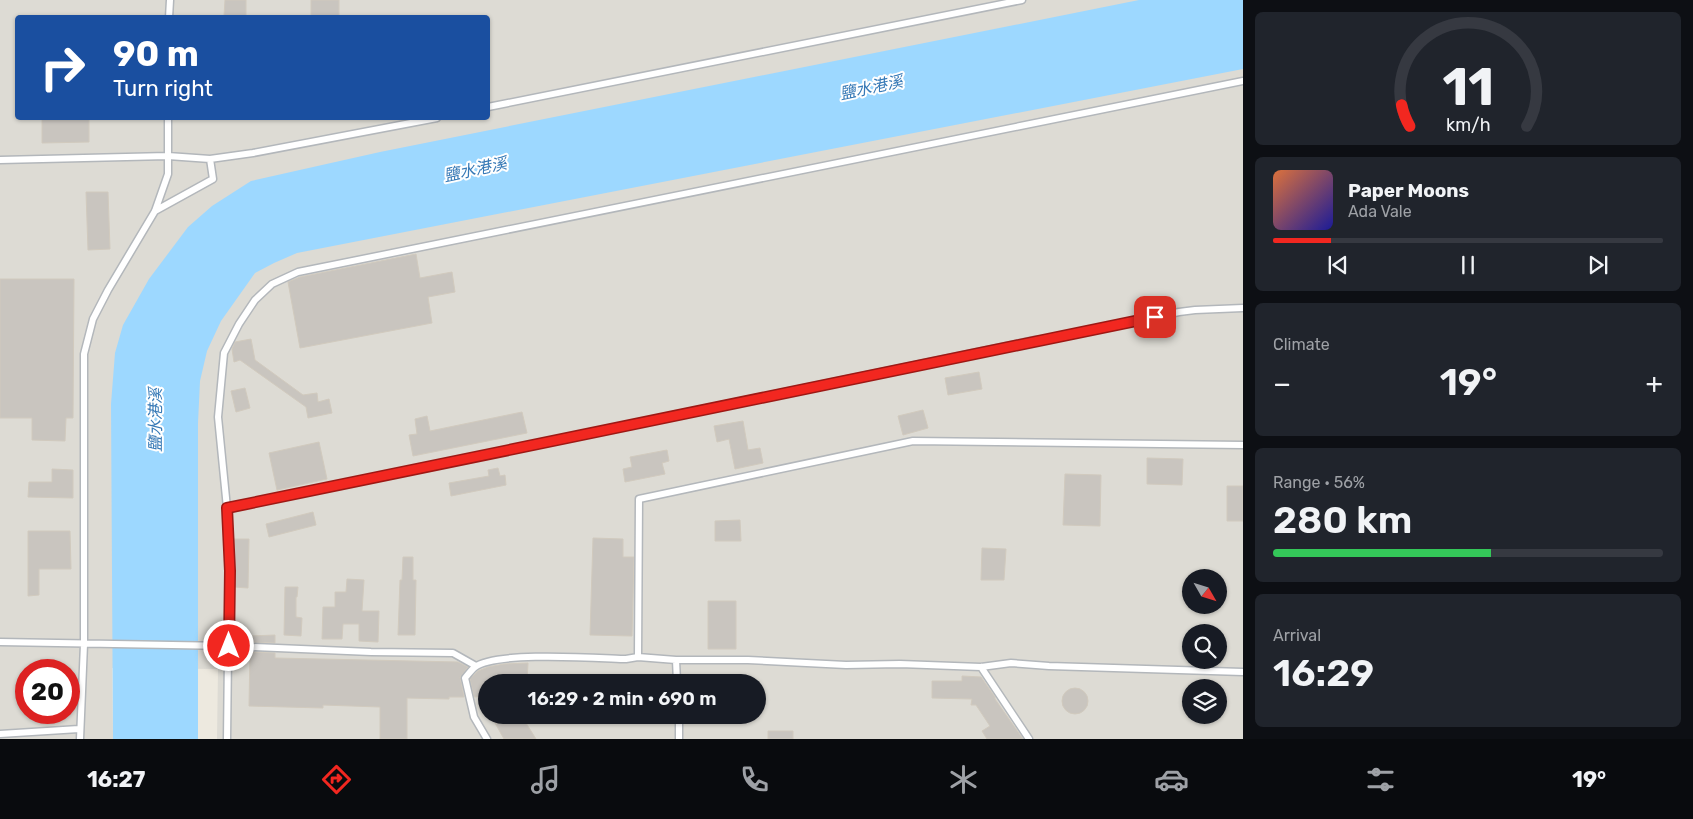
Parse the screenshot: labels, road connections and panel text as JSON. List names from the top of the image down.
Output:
{
  "water": ["鹽水港溪"],
  "north": "bottom right",
  "page": {
    "turn": ["90 m", "Turn right"],
    "song": ["Paper Moons", "Ada Vale"],
    "tile": [
      "Climate",
      ["Range · 56%", "280 km"],
      ["Arrival", "16:29"]
    ],
    "heat": ["−", "19°", "+"],
    "limit": "20",
    "trip": "16:29 · 2 min · 690 m",
    "tabs": ["16:27", "19°"],
    "gauge": ["11", "km/h"]
  }
}
